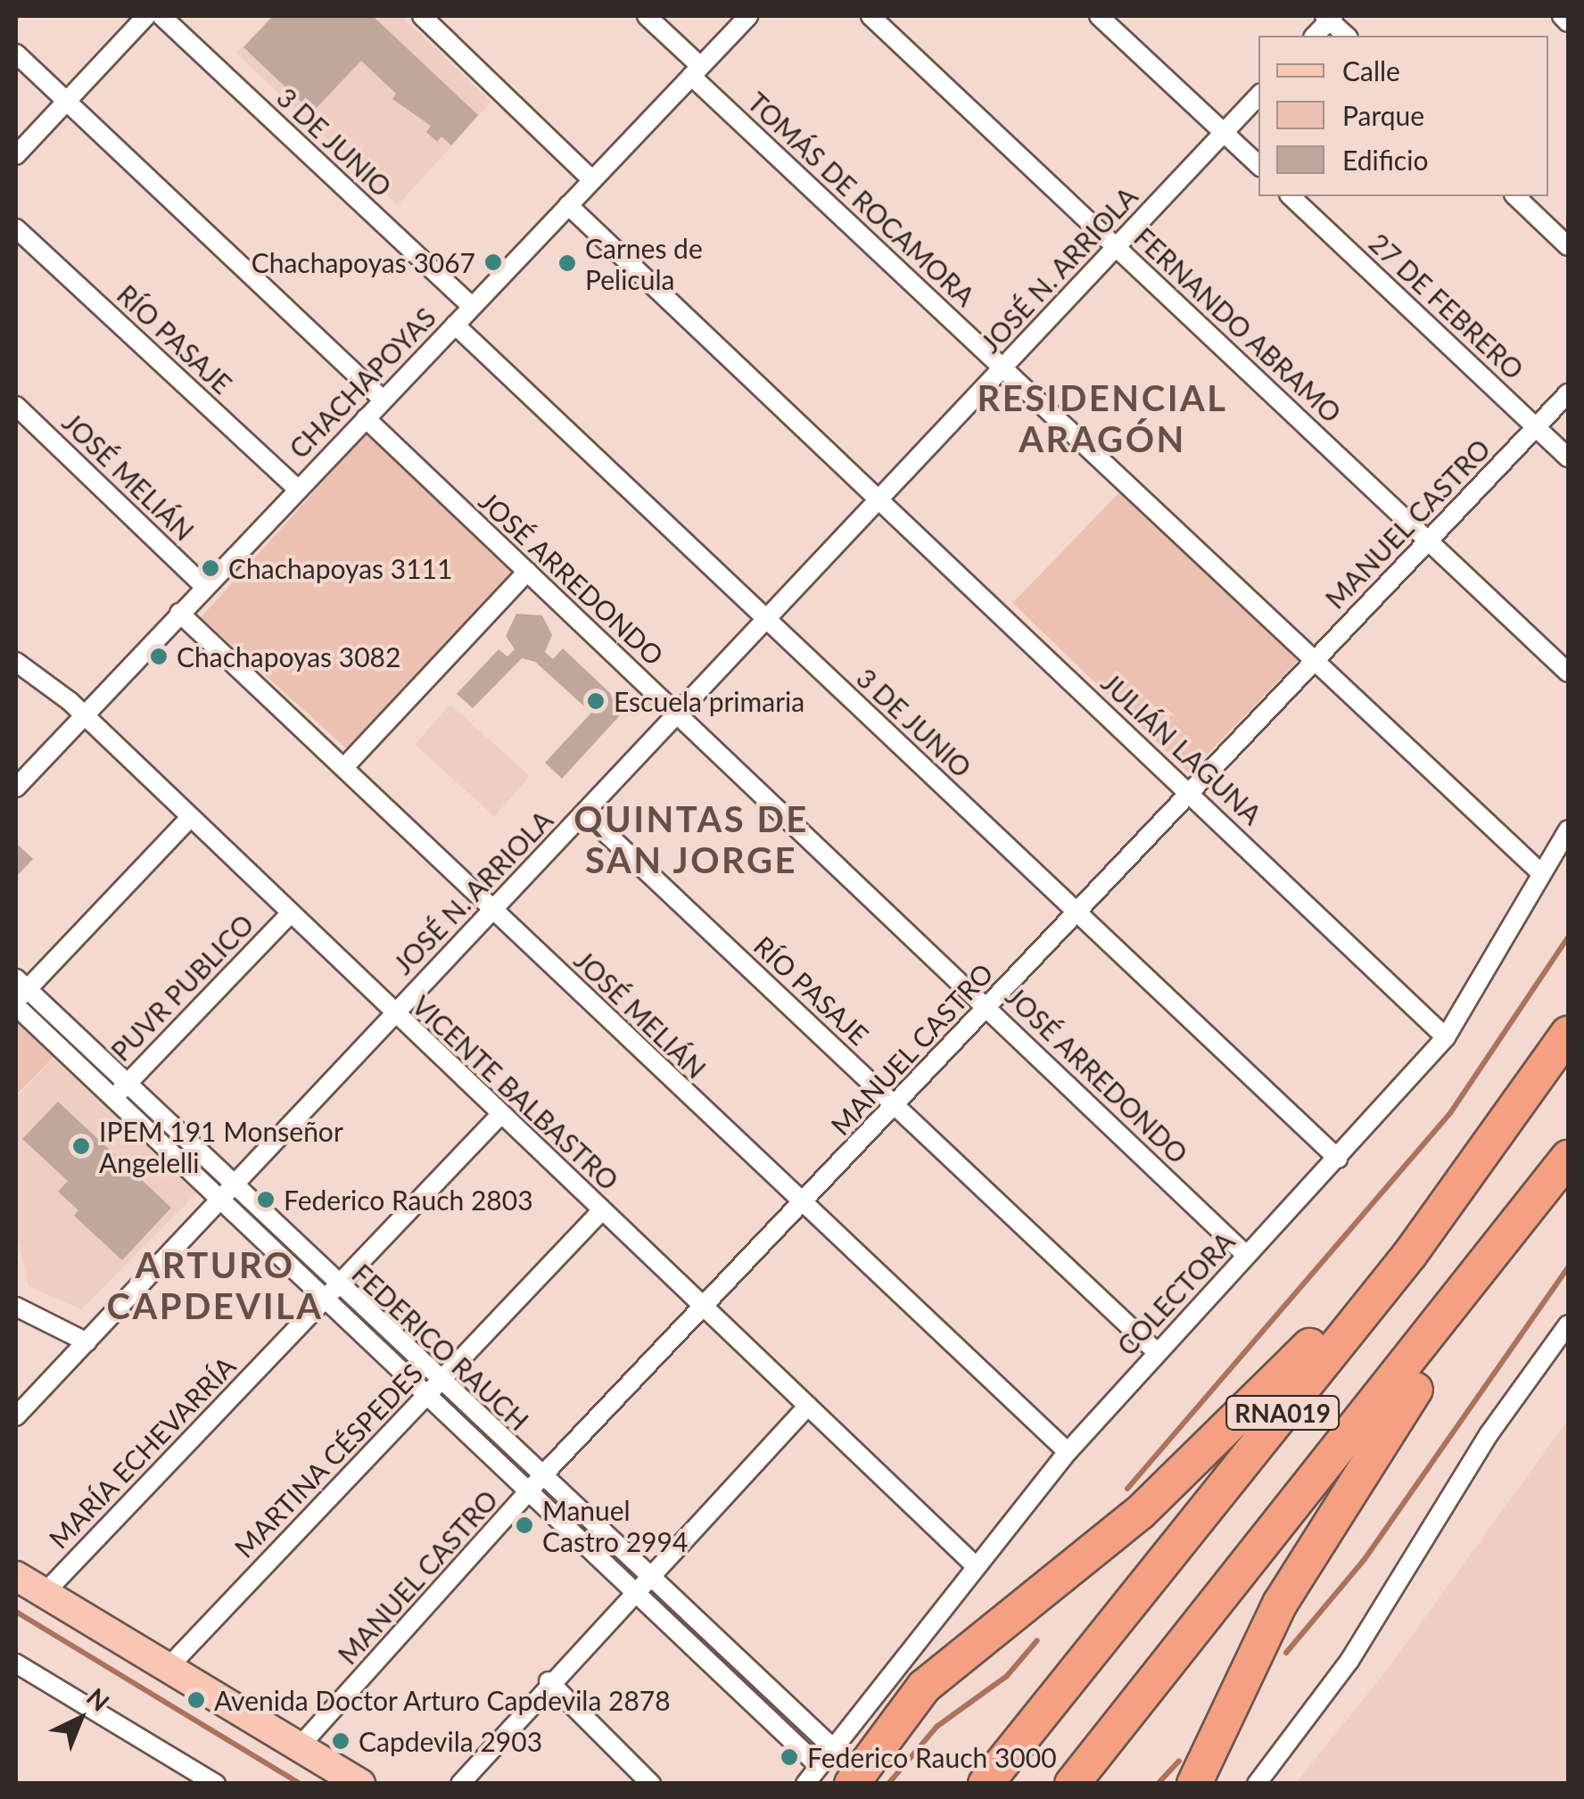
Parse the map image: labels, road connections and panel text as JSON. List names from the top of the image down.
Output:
{
  "streets": {
    "highway": ["RNA019"],
    "street": [
      "3 DE JUNIO",
      "TOMÁS DE ROCAMORA",
      "JOSÉ N. ARRIOLA",
      "27 DE FEBRERO",
      "FERNANDO ABRAMO",
      "RÍO PASAJE",
      "CHACHAPOYAS",
      "JOSÉ MELIÁN",
      "MANUEL CASTRO",
      "JOSÉ ARREDONDO",
      "JULIÁN LAGUNA",
      "PUVR PUBLICO",
      "VICENTE BALBASTRO",
      "COLECTORA",
      "FEDERICO RAUCH",
      "MARÍA ECHEVARRÍA",
      "MARTINA CÉSPEDES"
    ]
  },
  "crossings": [
    ["3 DE JUNIO", "JOSÉ N. ARRIOLA"],
    ["3 DE JUNIO", "CHACHAPOYAS"],
    ["3 DE JUNIO", "MANUEL CASTRO"],
    ["3 DE JUNIO", "COLECTORA"],
    ["TOMÁS DE ROCAMORA", "JOSÉ N. ARRIOLA"],
    ["TOMÁS DE ROCAMORA", "CHACHAPOYAS"],
    ["TOMÁS DE ROCAMORA", "MANUEL CASTRO"],
    ["TOMÁS DE ROCAMORA", "COLECTORA"],
    ["JOSÉ N. ARRIOLA", "FERNANDO ABRAMO"],
    ["JOSÉ N. ARRIOLA", "RÍO PASAJE"],
    ["JOSÉ N. ARRIOLA", "JOSÉ MELIÁN"],
    ["JOSÉ N. ARRIOLA", "JOSÉ ARREDONDO"],
    ["JOSÉ N. ARRIOLA", "JULIÁN LAGUNA"],
    ["JOSÉ N. ARRIOLA", "VICENTE BALBASTRO"],
    ["JOSÉ N. ARRIOLA", "FEDERICO RAUCH"],
    ["27 DE FEBRERO", "MANUEL CASTRO"],
    ["FERNANDO ABRAMO", "MANUEL CASTRO"],
    ["RÍO PASAJE", "CHACHAPOYAS"],
    ["RÍO PASAJE", "MANUEL CASTRO"],
    ["RÍO PASAJE", "COLECTORA"],
    ["CHACHAPOYAS", "JOSÉ MELIÁN"],
    ["CHACHAPOYAS", "JOSÉ ARREDONDO"],
    ["CHACHAPOYAS", "JULIÁN LAGUNA"],
    ["CHACHAPOYAS", "VICENTE BALBASTRO"],
    ["JOSÉ MELIÁN", "MANUEL CASTRO"],
    ["JOSÉ MELIÁN", "COLECTORA"],
    ["MANUEL CASTRO", "JOSÉ ARREDONDO"],
    ["MANUEL CASTRO", "JULIÁN LAGUNA"],
    ["MANUEL CASTRO", "VICENTE BALBASTRO"],
    ["MANUEL CASTRO", "FEDERICO RAUCH"],
    ["JOSÉ ARREDONDO", "COLECTORA"],
    ["JULIÁN LAGUNA", "COLECTORA"],
    ["PUVR PUBLICO", "VICENTE BALBASTRO"],
    ["PUVR PUBLICO", "FEDERICO RAUCH"],
    ["VICENTE BALBASTRO", "COLECTORA"],
    ["VICENTE BALBASTRO", "MARÍA ECHEVARRÍA"],
    ["VICENTE BALBASTRO", "MARTINA CÉSPEDES"],
    ["COLECTORA", "FEDERICO RAUCH"],
    ["FEDERICO RAUCH", "MARÍA ECHEVARRÍA"],
    ["FEDERICO RAUCH", "MARTINA CÉSPEDES"]
  ],
  "districts": ["RESIDENCIAL ARAGÓN", "QUINTAS DE SAN JORGE", "ARTURO CAPDEVILA"],
  "places": [
    "Chachapoyas 3067",
    "Carnes de Pelicula",
    "Chachapoyas 3111",
    "Chachapoyas 3082",
    "Escuela primaria",
    "IPEM 191 Monseñor Angelelli",
    "Federico Rauch 2803",
    "Manuel Castro 2994",
    "Avenida Doctor Arturo Capdevila 2878",
    "Capdevila 2903",
    "Federico Rauch 3000"
  ],
  "legend": ["Calle", "Parque", "Edificio"],
  "north": "top right"
}
